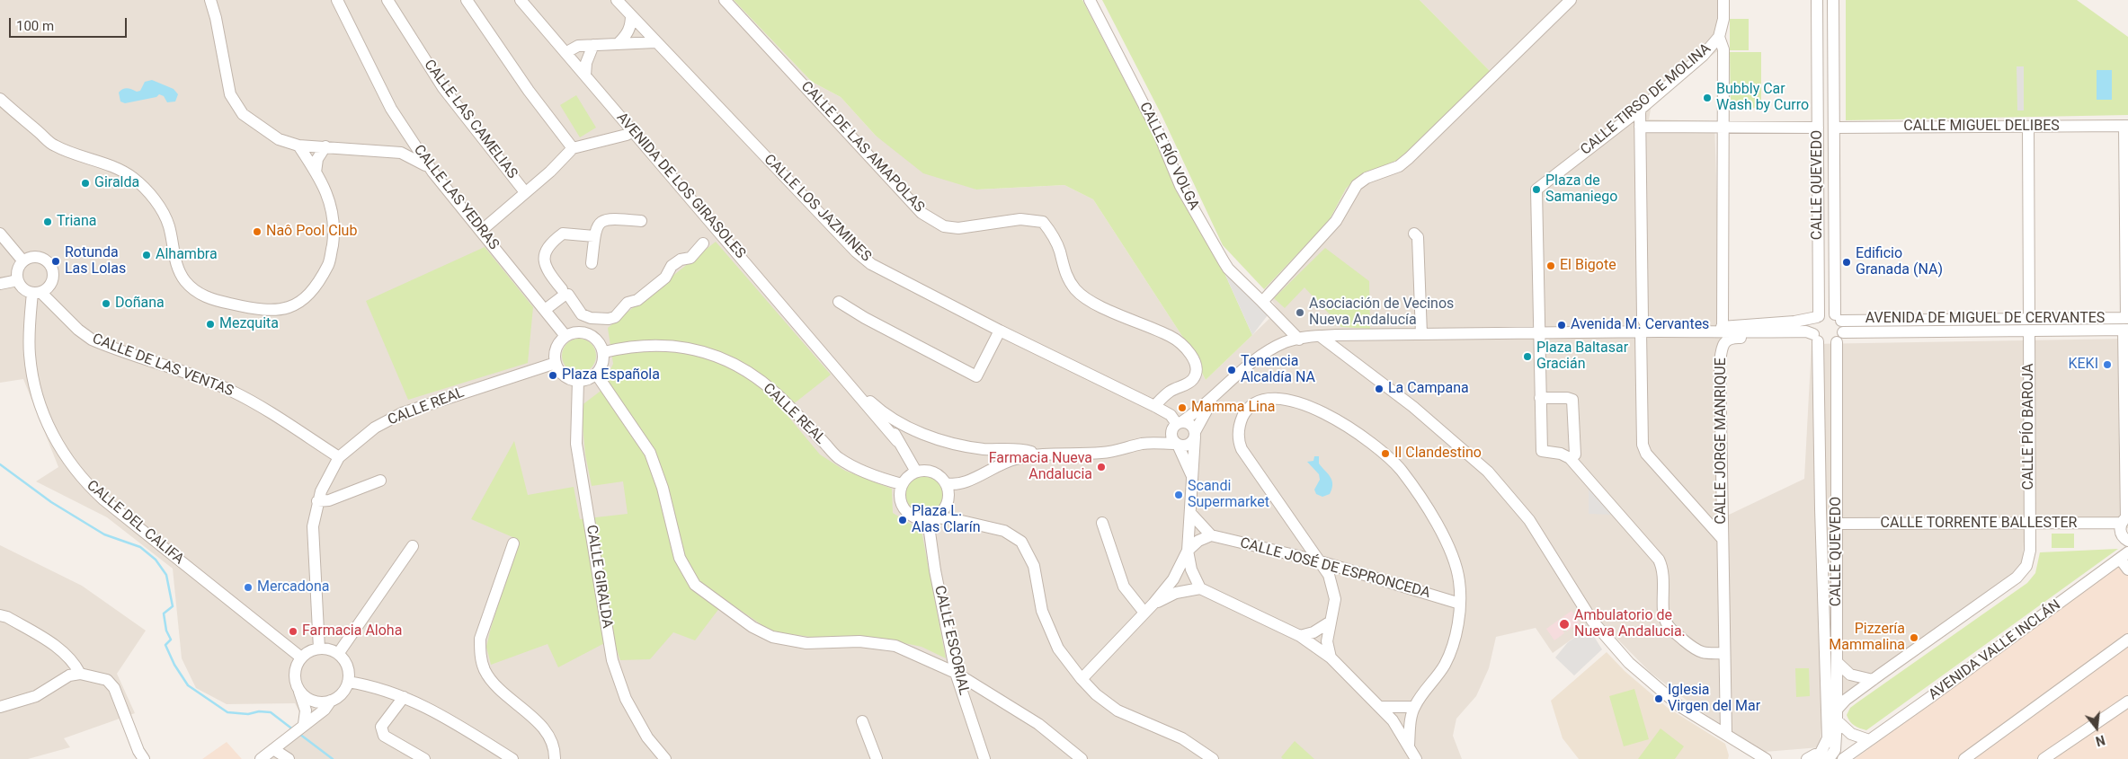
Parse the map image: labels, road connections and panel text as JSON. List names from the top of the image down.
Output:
{
  "streets": {
    "street": [
      "CALLE TIRSO DE MOLINA",
      "CALLE LAS CAMELIAS",
      "CALLE MIGUEL DELIBES",
      "CALLE DE LAS AMAPOLAS",
      "CALLE RÍO VOLGA",
      "CALLE QUEVEDO",
      "AVENIDA DE LOS GIRASOLES",
      "CALLE LAS YEDRAS",
      "CALLE LOS JAZMINES",
      "AVENIDA DE MIGUEL DE CERVANTES",
      "CALLE DE LAS VENTAS",
      "CALLE REAL",
      "CALLE PÍO BAROJA",
      "CALLE JORGE MANRIQUE",
      "CALLE DEL CALIFA",
      "CALLE TORRENTE BALLESTER",
      "CALLE JOSÉ DE ESPRONCEDA",
      "CALLE GIRALDA",
      "CALLE ESCORIAL",
      "AVENIDA VALLE INCLÁN"
    ]
  },
  "crossings": [
    ["CALLE LAS CAMELIAS", "CALLE LAS YEDRAS"],
    ["CALLE MIGUEL DELIBES", "CALLE QUEVEDO"],
    ["CALLE DE LAS AMAPOLAS", "CALLE LOS JAZMINES"],
    ["CALLE QUEVEDO", "AVENIDA DE MIGUEL DE CERVANTES"],
    ["CALLE QUEVEDO", "CALLE PÍO BAROJA"],
    ["CALLE QUEVEDO", "CALLE TORRENTE BALLESTER"],
    ["AVENIDA DE LOS GIRASOLES", "CALLE REAL"],
    ["AVENIDA DE LOS GIRASOLES", "CALLE ESCORIAL"],
    ["CALLE LAS YEDRAS", "CALLE REAL"],
    ["CALLE LAS YEDRAS", "CALLE GIRALDA"],
    ["AVENIDA DE MIGUEL DE CERVANTES", "CALLE PÍO BAROJA"],
    ["CALLE DE LAS VENTAS", "CALLE REAL"],
    ["CALLE DE LAS VENTAS", "CALLE DEL CALIFA"],
    ["CALLE REAL", "CALLE DEL CALIFA"],
    ["CALLE REAL", "CALLE GIRALDA"],
    ["CALLE REAL", "CALLE ESCORIAL"],
    ["CALLE PÍO BAROJA", "CALLE TORRENTE BALLESTER"]
  ],
  "places": [
    "Bubbly Car Wash by Curro",
    "Giralda",
    "Plaza de Samaniego",
    "Triana",
    "Naô Pool Club",
    "Alhambra",
    "Rotunda Las Lolas",
    "Edificio Granada (NA)",
    "El Bigote",
    "Doñana",
    "Asociación de Vecinos Nueva Andalucía",
    "Mezquita",
    "Avenida M. Cervantes",
    "Plaza Baltasar Gracián",
    "KEKI",
    "Tenencia Alcaldía NA",
    "Plaza Española",
    "La Campana",
    "Mamma Lina",
    "Il Clandestino",
    "Farmacia Nueva Andalucia",
    "Scandi Supermarket",
    "Plaza L. Alas Clarín",
    "Mercadona",
    "Ambulatorio de Nueva Andalucia.",
    "Farmacia Aloha",
    "Pizzería Mammalina",
    "Iglesia Virgen del Mar"
  ],
  "scale_bar": "100 m",
  "north": "bottom"
}
